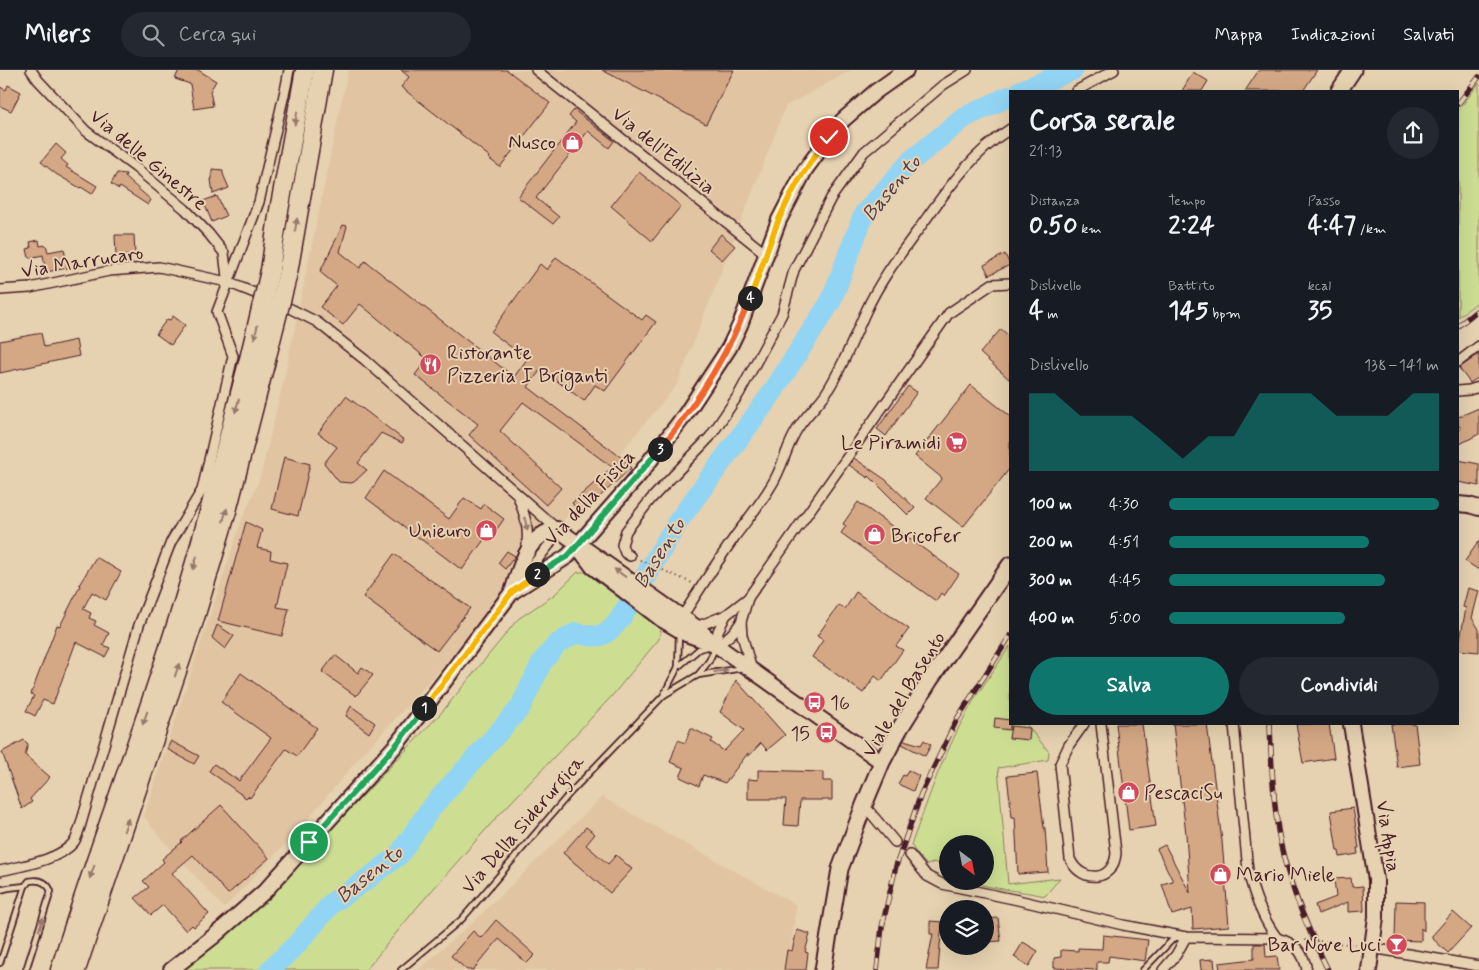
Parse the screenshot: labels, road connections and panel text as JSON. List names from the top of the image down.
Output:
{
  "streets": {
    "main road": ["Viale del Basento"],
    "street": [
      "Via dell'Edilizia",
      "Via delle Ginestre",
      "Via Marrucaro",
      "Via della Fisica",
      "Via Della Siderurgica",
      "Via Appia"
    ]
  },
  "crossings": [
    ["Via dell'Edilizia", "Via della Fisica"],
    ["Via delle Ginestre", "Via Marrucaro"],
    ["Via Marrucaro", "Via della Fisica"]
  ],
  "water": ["Basento"],
  "places": {
    "shop": [
      "Nusco",
      "Unieuro",
      "BricoFer",
      "PescaciSu",
      "Mario Miele"
    ],
    "restaurant": ["Ristorante Pizzeria I Briganti"],
    "supermarket": ["Le Piramidi"],
    "bus stop": ["16", "15"],
    "bar": ["Bar Nove Luci"]
  },
  "north": "bottom right",
  "page": {
    "header": "Milers",
    "search": "Cerca qui",
    "nav": ["Mappa", "Indicazioni", "Salvati"],
    "heading": ["Corsa serale", "21:13"],
    "stats": [
      ["Distanza", "0.50 km"],
      ["Tempo", "2:24"],
      ["Passo", "4:47 /km"],
      ["Dislivello", "4 m"],
      ["Battito", "145 bpm"],
      ["kcal", "35"]
    ],
    "pins": [
      "4",
      "3",
      "2",
      "1"
    ],
    "chart": ["Dislivello", "138–141 m"],
    "list": [
      {
        "name": "100 m",
        "note": "4:30"
      },
      {
        "name": "200 m",
        "note": "4:51"
      },
      {
        "name": "300 m",
        "note": "4:45"
      },
      {
        "name": "400 m",
        "note": "5:00"
      }
    ],
    "buttons": ["Salva", "Condividi"]
  }
}
